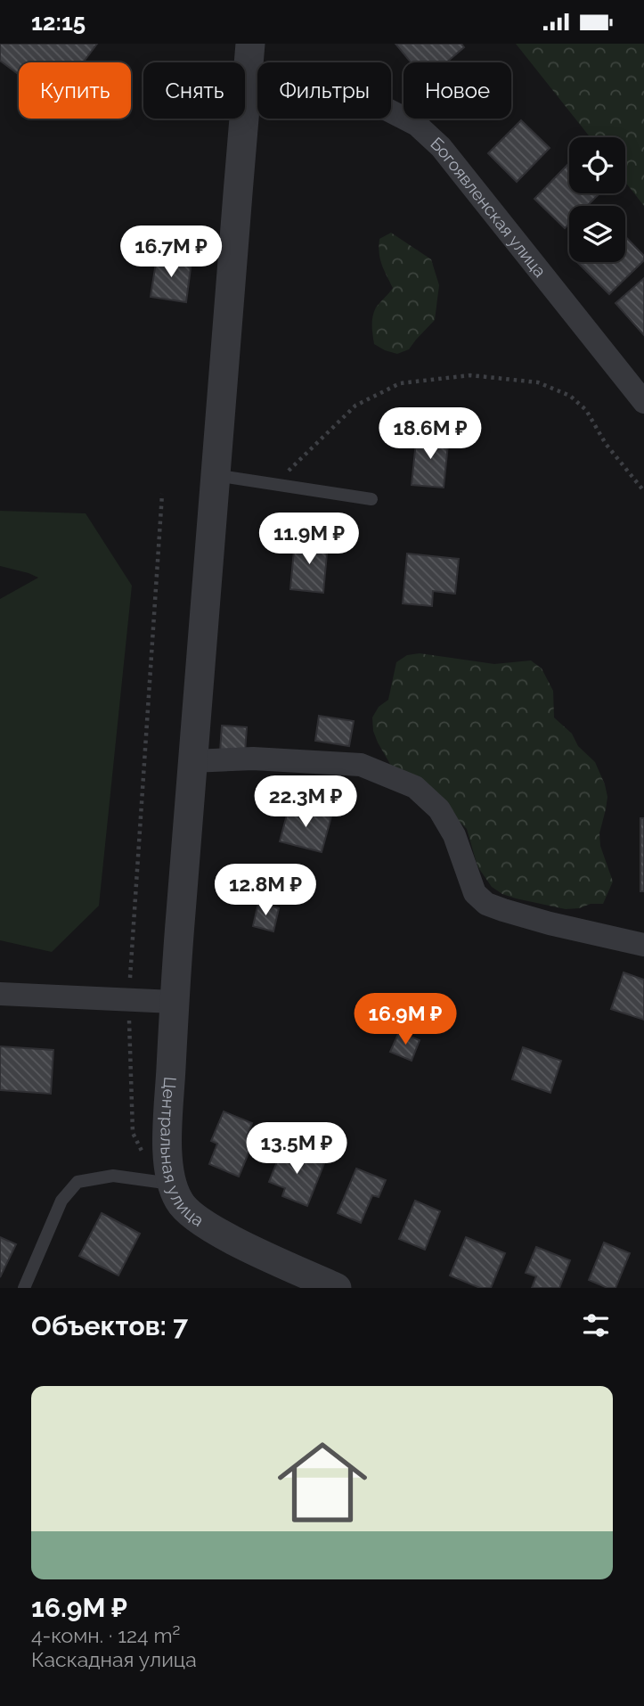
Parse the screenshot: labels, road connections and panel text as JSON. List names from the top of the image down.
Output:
{
  "streets": {
    "street": ["Богоявленская улица", "Центральная улица"]
  },
  "crossings": [
    ["Богоявленская улица", "Центральная улица"]
  ],
  "page": {
    "status": "12:15",
    "chip": [
      "Купить",
      "Снять",
      "Фильтры",
      "Новое"
    ],
    "price": [
      "16.7M ₽",
      "18.6M ₽",
      "11.9M ₽",
      "22.3M ₽",
      "12.8M ₽",
      "16.9M ₽",
      "13.5M ₽"
    ],
    "heading": "Объектов: 7",
    "list": [
      {
        "name": "16.9M ₽",
        "note": "4-комн. · 124 m² · Каскадная улица"
      }
    ]
  }
}
